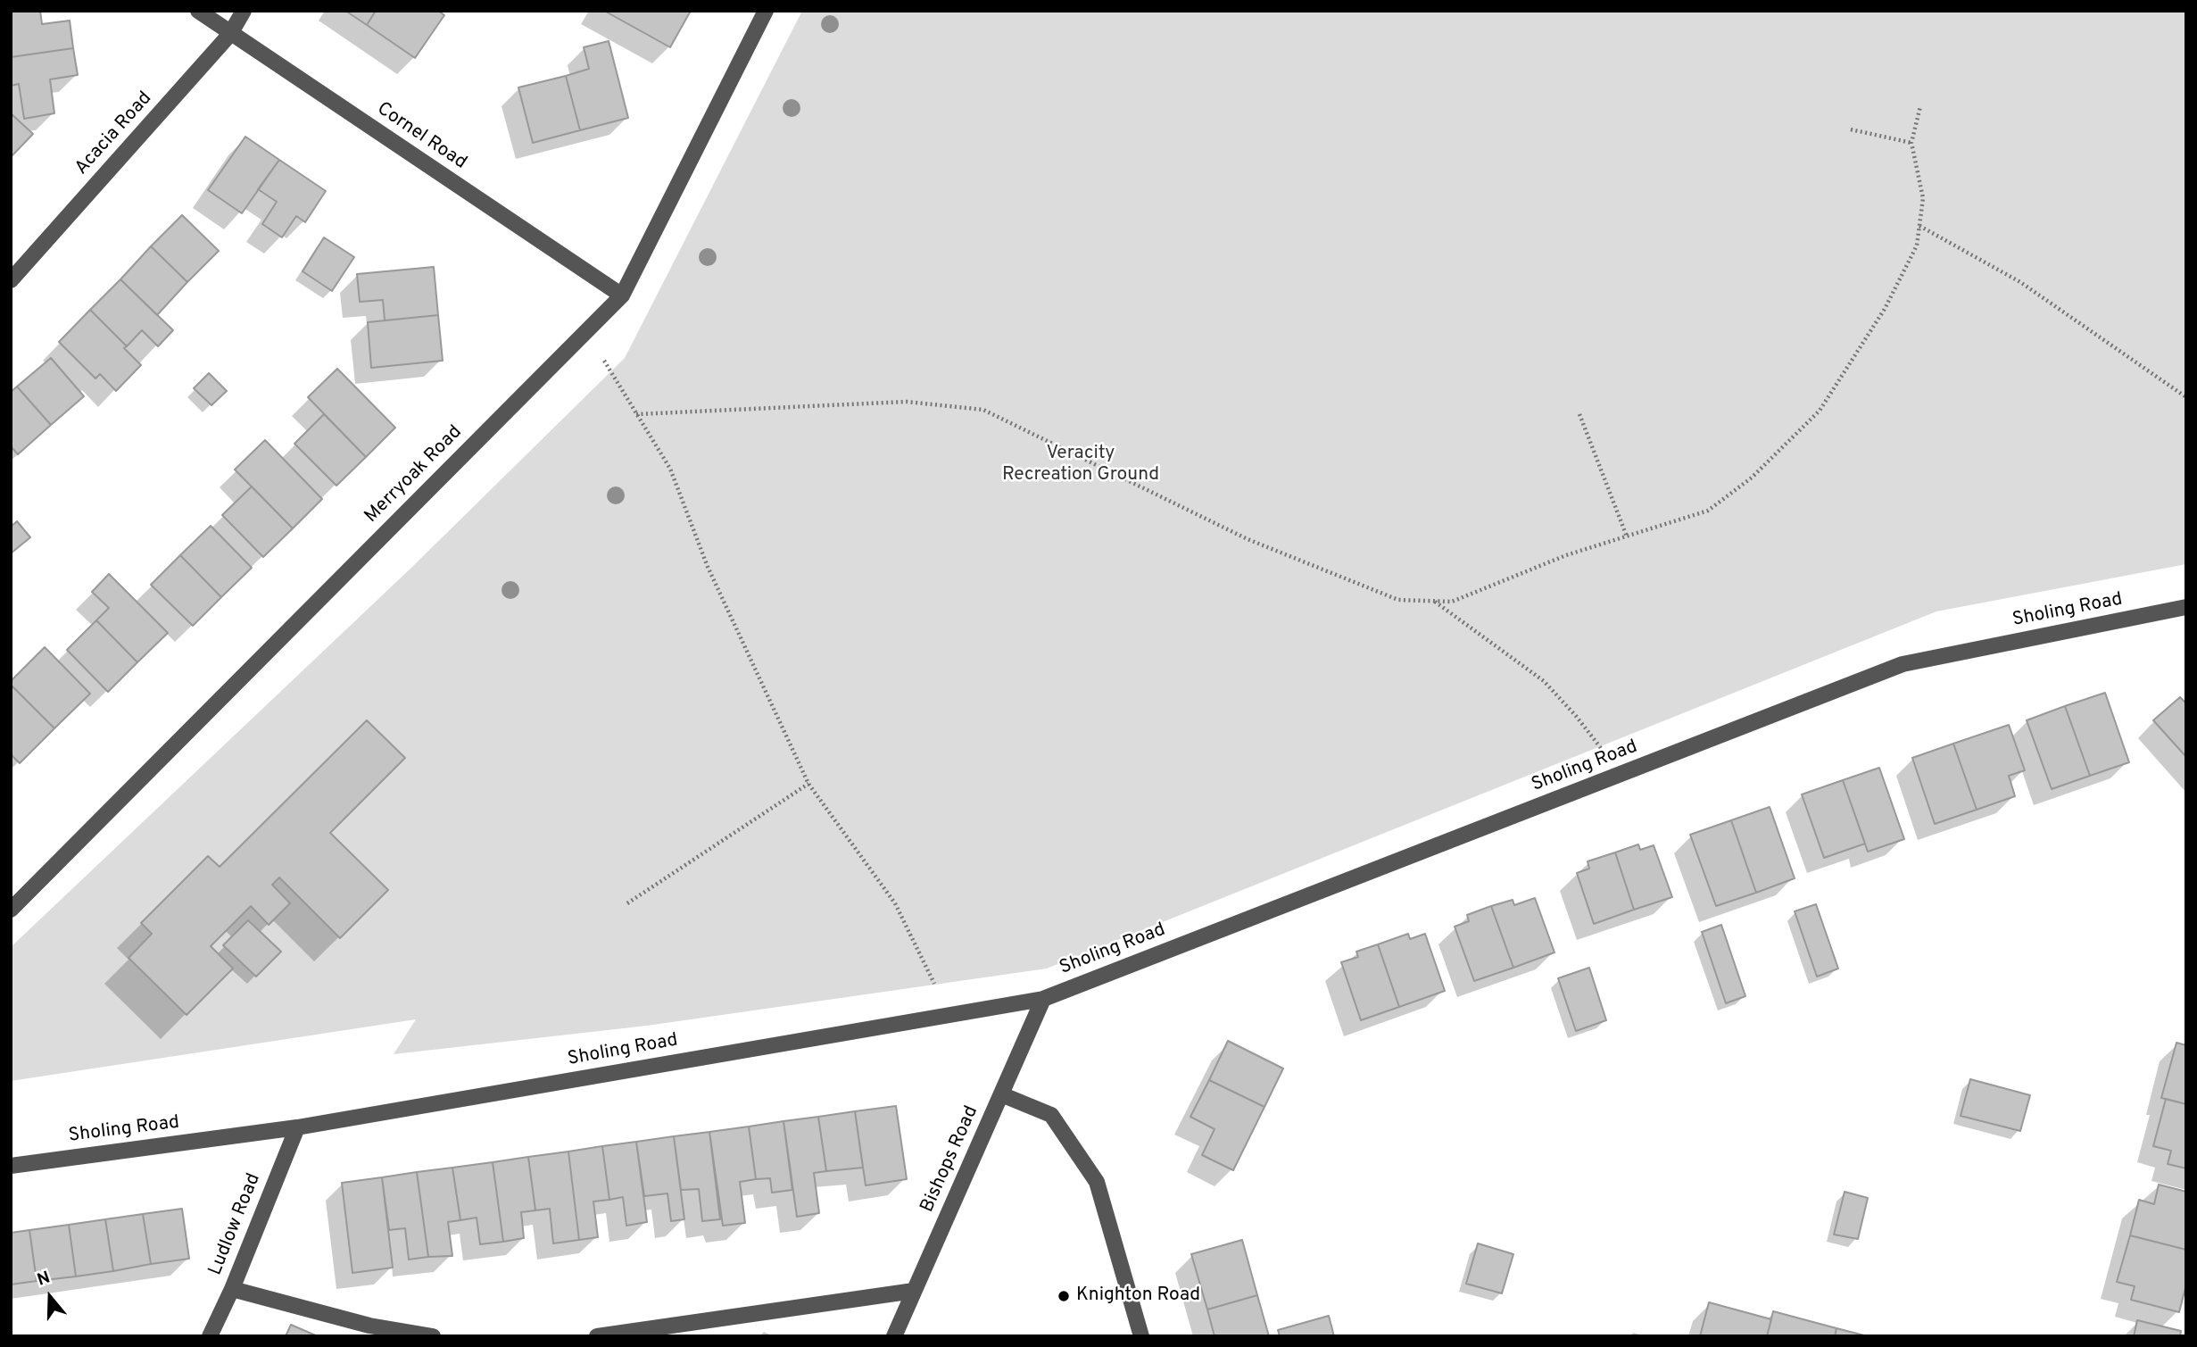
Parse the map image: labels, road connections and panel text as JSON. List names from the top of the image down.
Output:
{
  "streets": {
    "street": [
      "Acacia Road",
      "Cornel Road",
      "Merryoak Road",
      "Sholing Road",
      "Bishops Road",
      "Ludlow Road"
    ]
  },
  "crossings": [
    ["Acacia Road", "Cornel Road"],
    ["Cornel Road", "Merryoak Road"],
    ["Sholing Road", "Bishops Road"],
    ["Sholing Road", "Ludlow Road"]
  ],
  "parks": ["Veracity Recreation Ground"],
  "places": ["Knighton Road"],
  "north": "top"
}
